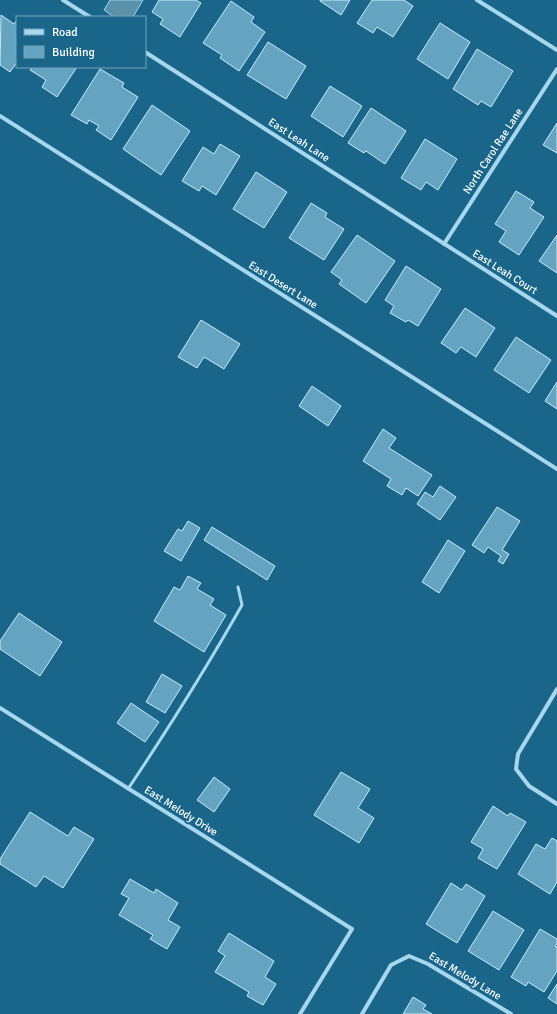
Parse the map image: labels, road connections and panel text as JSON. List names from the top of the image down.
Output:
{
  "streets": {
    "street": [
      "East Leah Lane",
      "North Carol Rae Lane",
      "East Leah Court",
      "East Desert Lane",
      "East Melody Drive",
      "East Melody Lane"
    ]
  },
  "crossings": [
    ["East Leah Lane", "North Carol Rae Lane"],
    ["East Leah Lane", "East Leah Court"],
    ["North Carol Rae Lane", "East Leah Court"]
  ],
  "legend": ["Road", "Building"]
}
